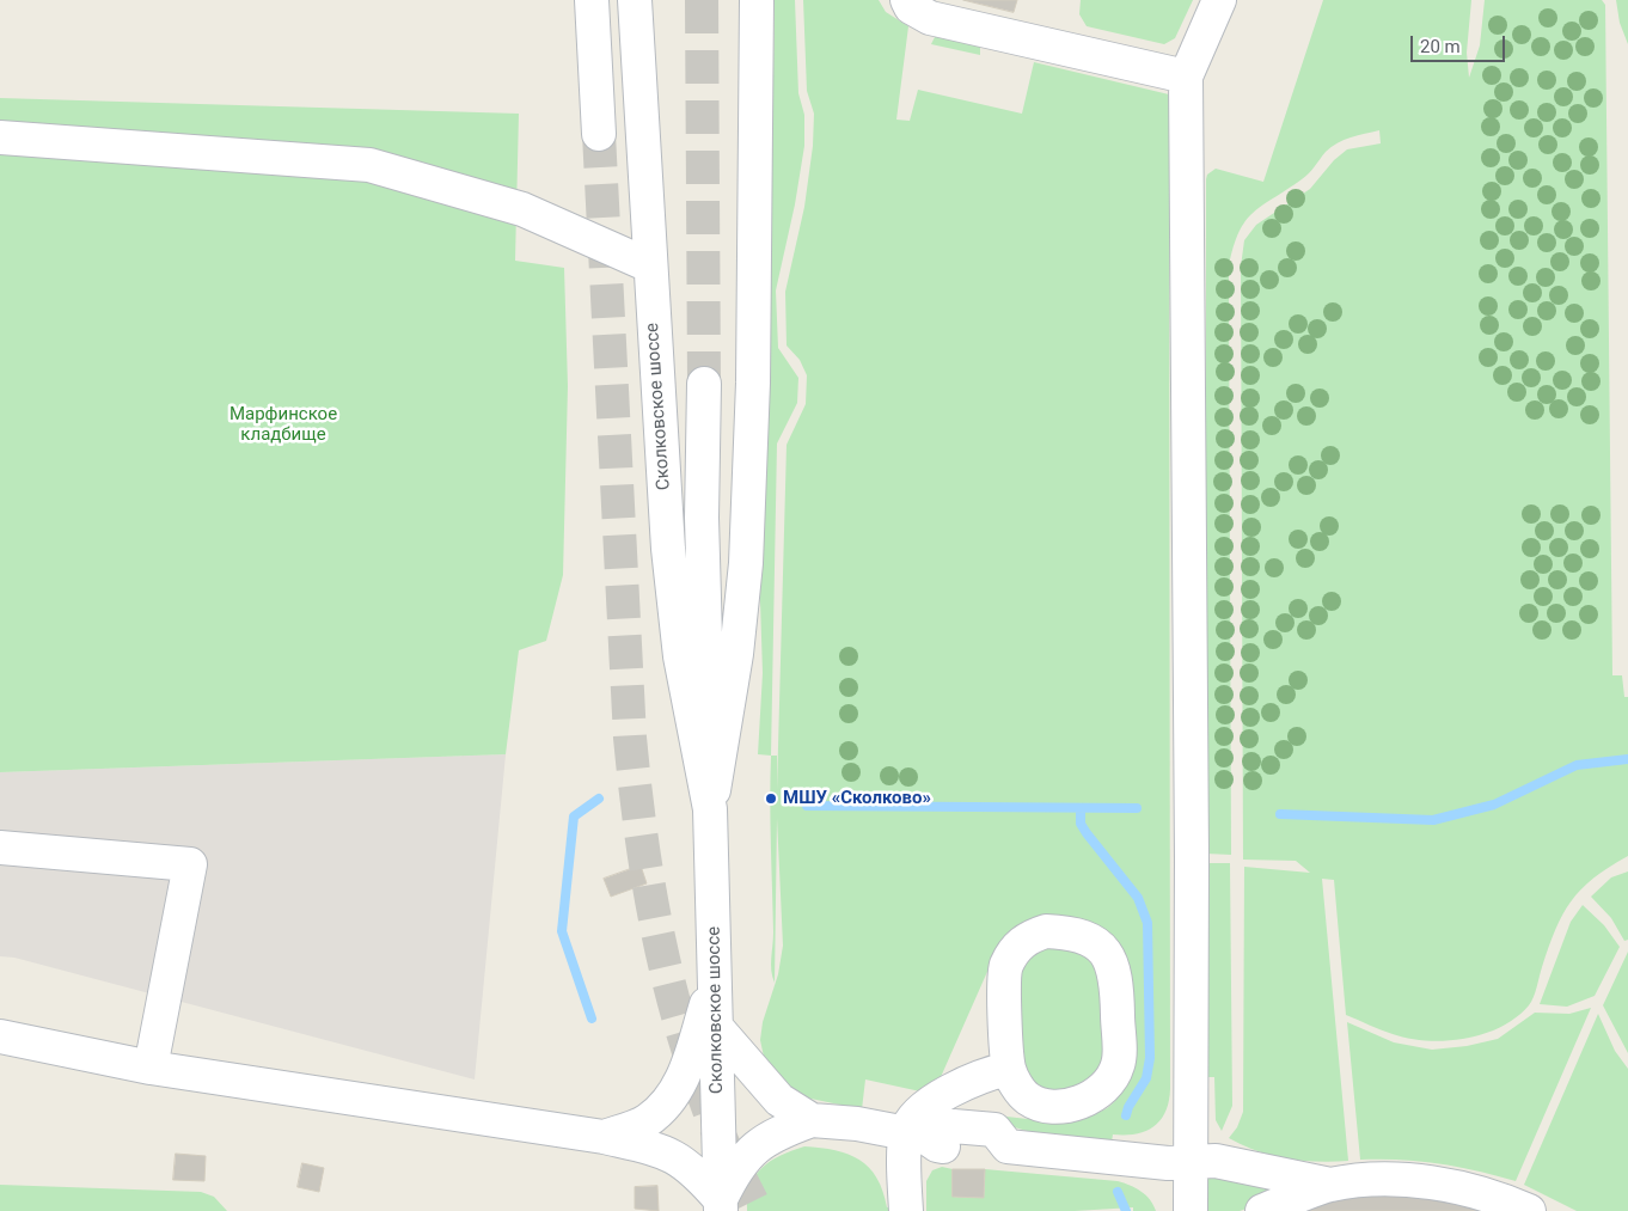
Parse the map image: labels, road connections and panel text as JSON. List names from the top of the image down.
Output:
{
  "streets": {
    "street": ["Сколковское шоссе"]
  },
  "parks": ["Марфинское кладбище"],
  "places": ["МШУ «Сколково»"],
  "scale_bar": "20 m"
}
